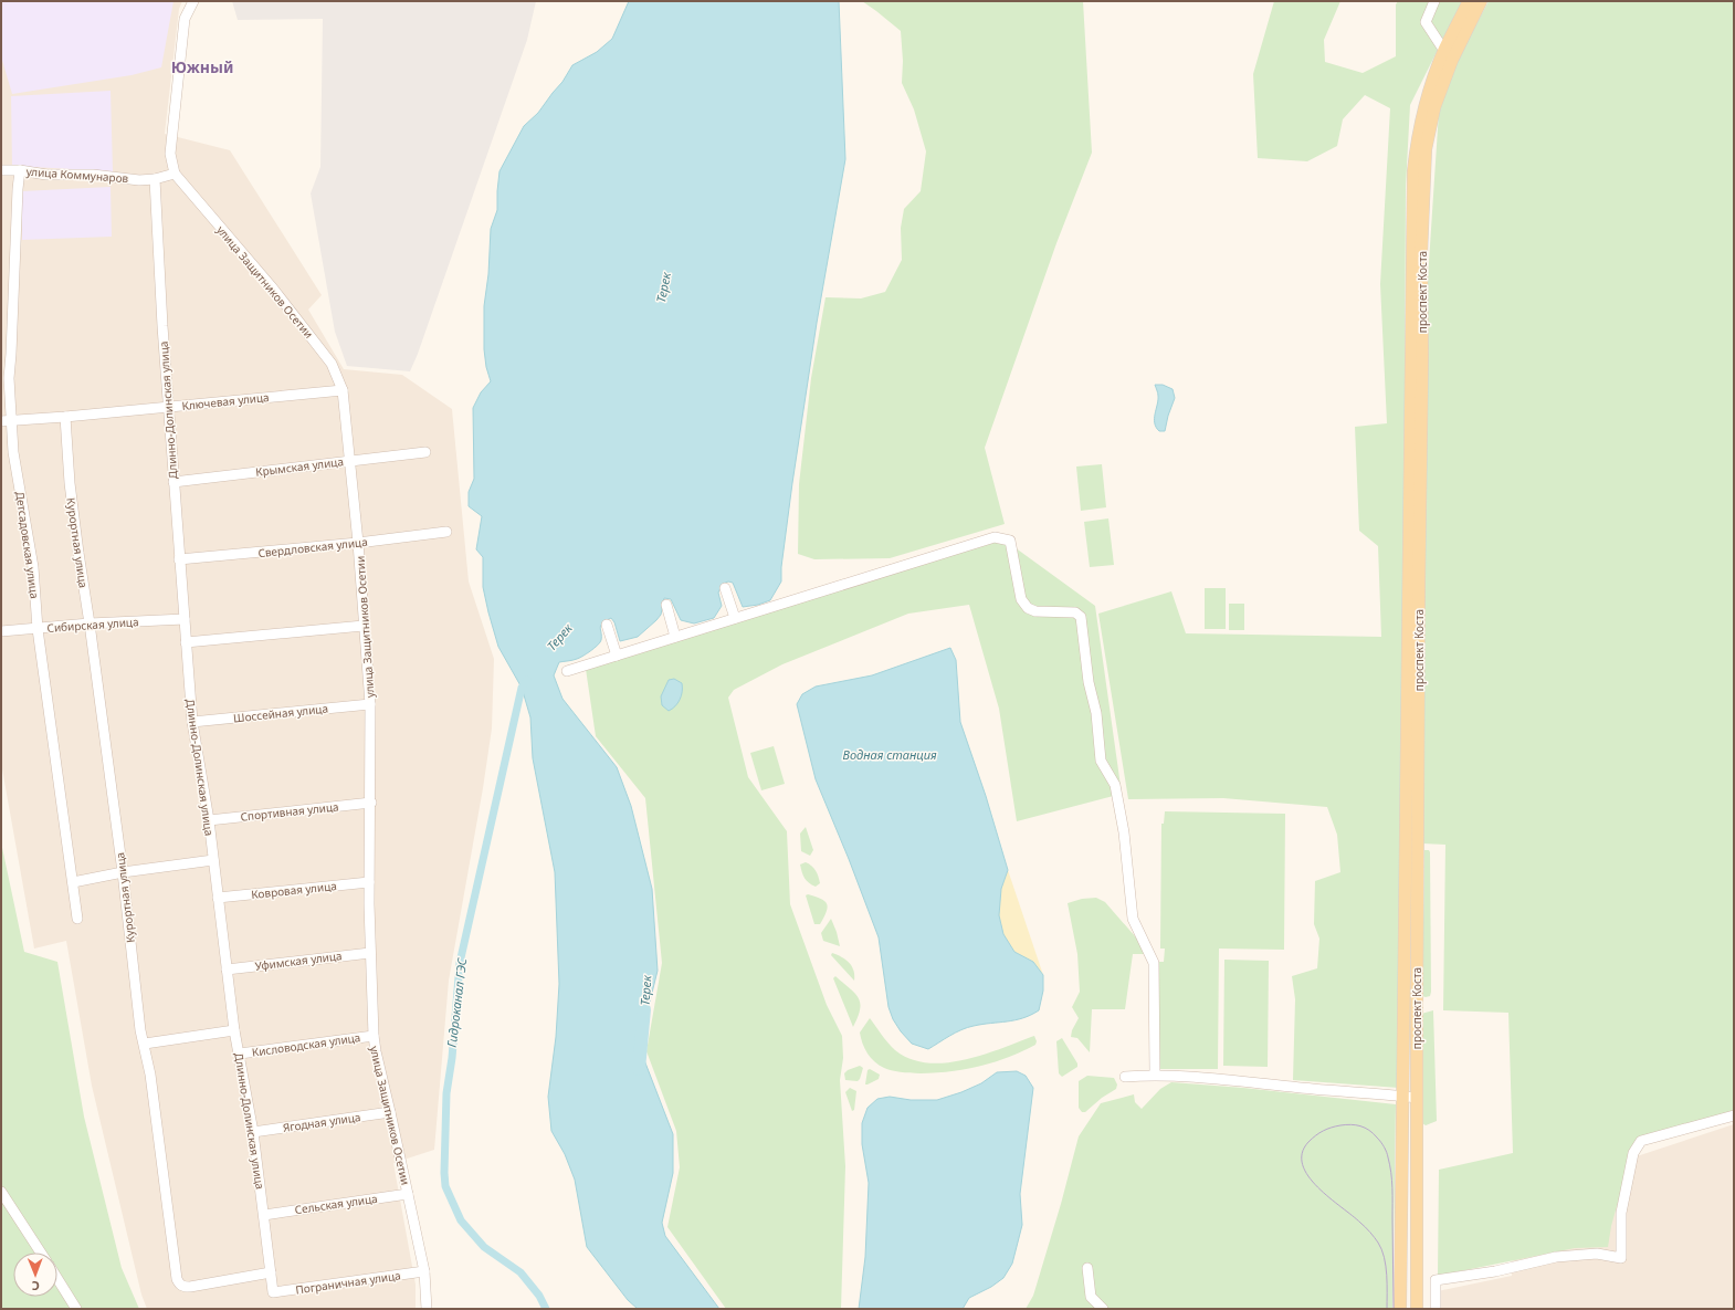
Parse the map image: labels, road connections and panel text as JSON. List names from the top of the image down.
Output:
{
  "streets": {
    "main road": ["проспект Коста"],
    "street": [
      "улица Коммунаров",
      "улица Защитников Осетии",
      "Ключевая улица",
      "Длинно-Долинская улица",
      "Крымская улица",
      "Курортная улица",
      "Детсадовская улица",
      "Свердловская улица",
      "Сибирская улица",
      "Шоссейная улица",
      "Спортивная улица",
      "Ковровая улица",
      "Уфимская улица",
      "Кисловодская улица",
      "Ягодная улица",
      "Сельская улица",
      "Пограничная улица"
    ]
  },
  "crossings": [
    ["улица Коммунаров", "Длинно-Долинская улица"],
    ["улица Коммунаров", "Детсадовская улица"],
    ["улица Защитников Осетии", "Ключевая улица"],
    ["улица Защитников Осетии", "Крымская улица"],
    ["улица Защитников Осетии", "Свердловская улица"],
    ["улица Защитников Осетии", "Шоссейная улица"],
    ["улица Защитников Осетии", "Спортивная улица"],
    ["улица Защитников Осетии", "Ковровая улица"],
    ["улица Защитников Осетии", "Уфимская улица"],
    ["улица Защитников Осетии", "Кисловодская улица"],
    ["улица Защитников Осетии", "Ягодная улица"],
    ["улица Защитников Осетии", "Сельская улица"],
    ["улица Защитников Осетии", "Пограничная улица"],
    ["Ключевая улица", "Длинно-Долинская улица"],
    ["Ключевая улица", "Курортная улица"],
    ["Ключевая улица", "Детсадовская улица"],
    ["Длинно-Долинская улица", "Крымская улица"],
    ["Длинно-Долинская улица", "Курортная улица"],
    ["Длинно-Долинская улица", "Свердловская улица"],
    ["Длинно-Долинская улица", "Сибирская улица"],
    ["Длинно-Долинская улица", "Шоссейная улица"],
    ["Длинно-Долинская улица", "Спортивная улица"],
    ["Длинно-Долинская улица", "Ковровая улица"],
    ["Длинно-Долинская улица", "Уфимская улица"],
    ["Длинно-Долинская улица", "Кисловодская улица"],
    ["Длинно-Долинская улица", "Ягодная улица"],
    ["Длинно-Долинская улица", "Сельская улица"],
    ["Длинно-Долинская улица", "Пограничная улица"],
    ["Курортная улица", "Сибирская улица"],
    ["Детсадовская улица", "Сибирская улица"]
  ],
  "districts": ["Южный"],
  "water": ["Терек", "Водная станция", "Гидроканал ГЭС"],
  "north": "bottom"
}
